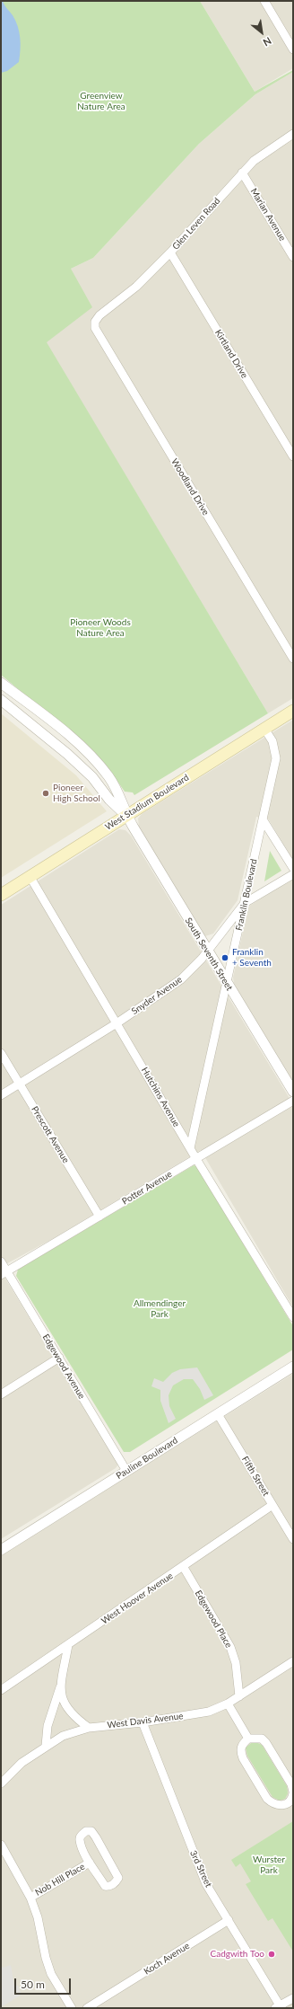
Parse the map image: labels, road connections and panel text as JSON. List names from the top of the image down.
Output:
{
  "streets": {
    "main road": ["West Stadium Boulevard"],
    "street": [
      "Marian Avenue",
      "Glen Leven Road",
      "Kirtland Drive",
      "Woodland Drive",
      "Franklin Boulevard",
      "South Seventh Street",
      "Snyder Avenue",
      "Hutchins Avenue",
      "Prescott Avenue",
      "Potter Avenue",
      "Edgewood Avenue",
      "Pauline Boulevard",
      "Fifth Street",
      "West Hoover Avenue",
      "Edgewood Place",
      "West Davis Avenue",
      "3rd Street",
      "Nob Hill Place",
      "Koch Avenue"
    ]
  },
  "crossings": [
    ["Marian Avenue", "Glen Leven Road"],
    ["Glen Leven Road", "Kirtland Drive"],
    ["Glen Leven Road", "Woodland Drive"],
    ["West Stadium Boulevard", "Franklin Boulevard"],
    ["West Stadium Boulevard", "South Seventh Street"],
    ["West Stadium Boulevard", "Hutchins Avenue"],
    ["Franklin Boulevard", "South Seventh Street"],
    ["Franklin Boulevard", "Snyder Avenue"],
    ["Franklin Boulevard", "Hutchins Avenue"],
    ["South Seventh Street", "Snyder Avenue"],
    ["Snyder Avenue", "Hutchins Avenue"],
    ["Snyder Avenue", "Prescott Avenue"],
    ["Hutchins Avenue", "Potter Avenue"],
    ["Prescott Avenue", "Potter Avenue"],
    ["Potter Avenue", "Edgewood Avenue"],
    ["Edgewood Avenue", "Pauline Boulevard"],
    ["Pauline Boulevard", "Fifth Street"],
    ["Fifth Street", "West Hoover Avenue"],
    ["West Hoover Avenue", "Edgewood Place"],
    ["Edgewood Place", "West Davis Avenue"],
    ["West Davis Avenue", "3rd Street"],
    ["3rd Street", "Koch Avenue"]
  ],
  "parks": [
    "Greenview Nature Area",
    "Pioneer Woods Nature Area",
    "Allmendinger Park",
    "Wurster Park"
  ],
  "places": ["Pioneer High School", "Franklin + Seventh", "Cadgwith Too"],
  "scale_bar": "50 m",
  "north": "bottom right"
}
